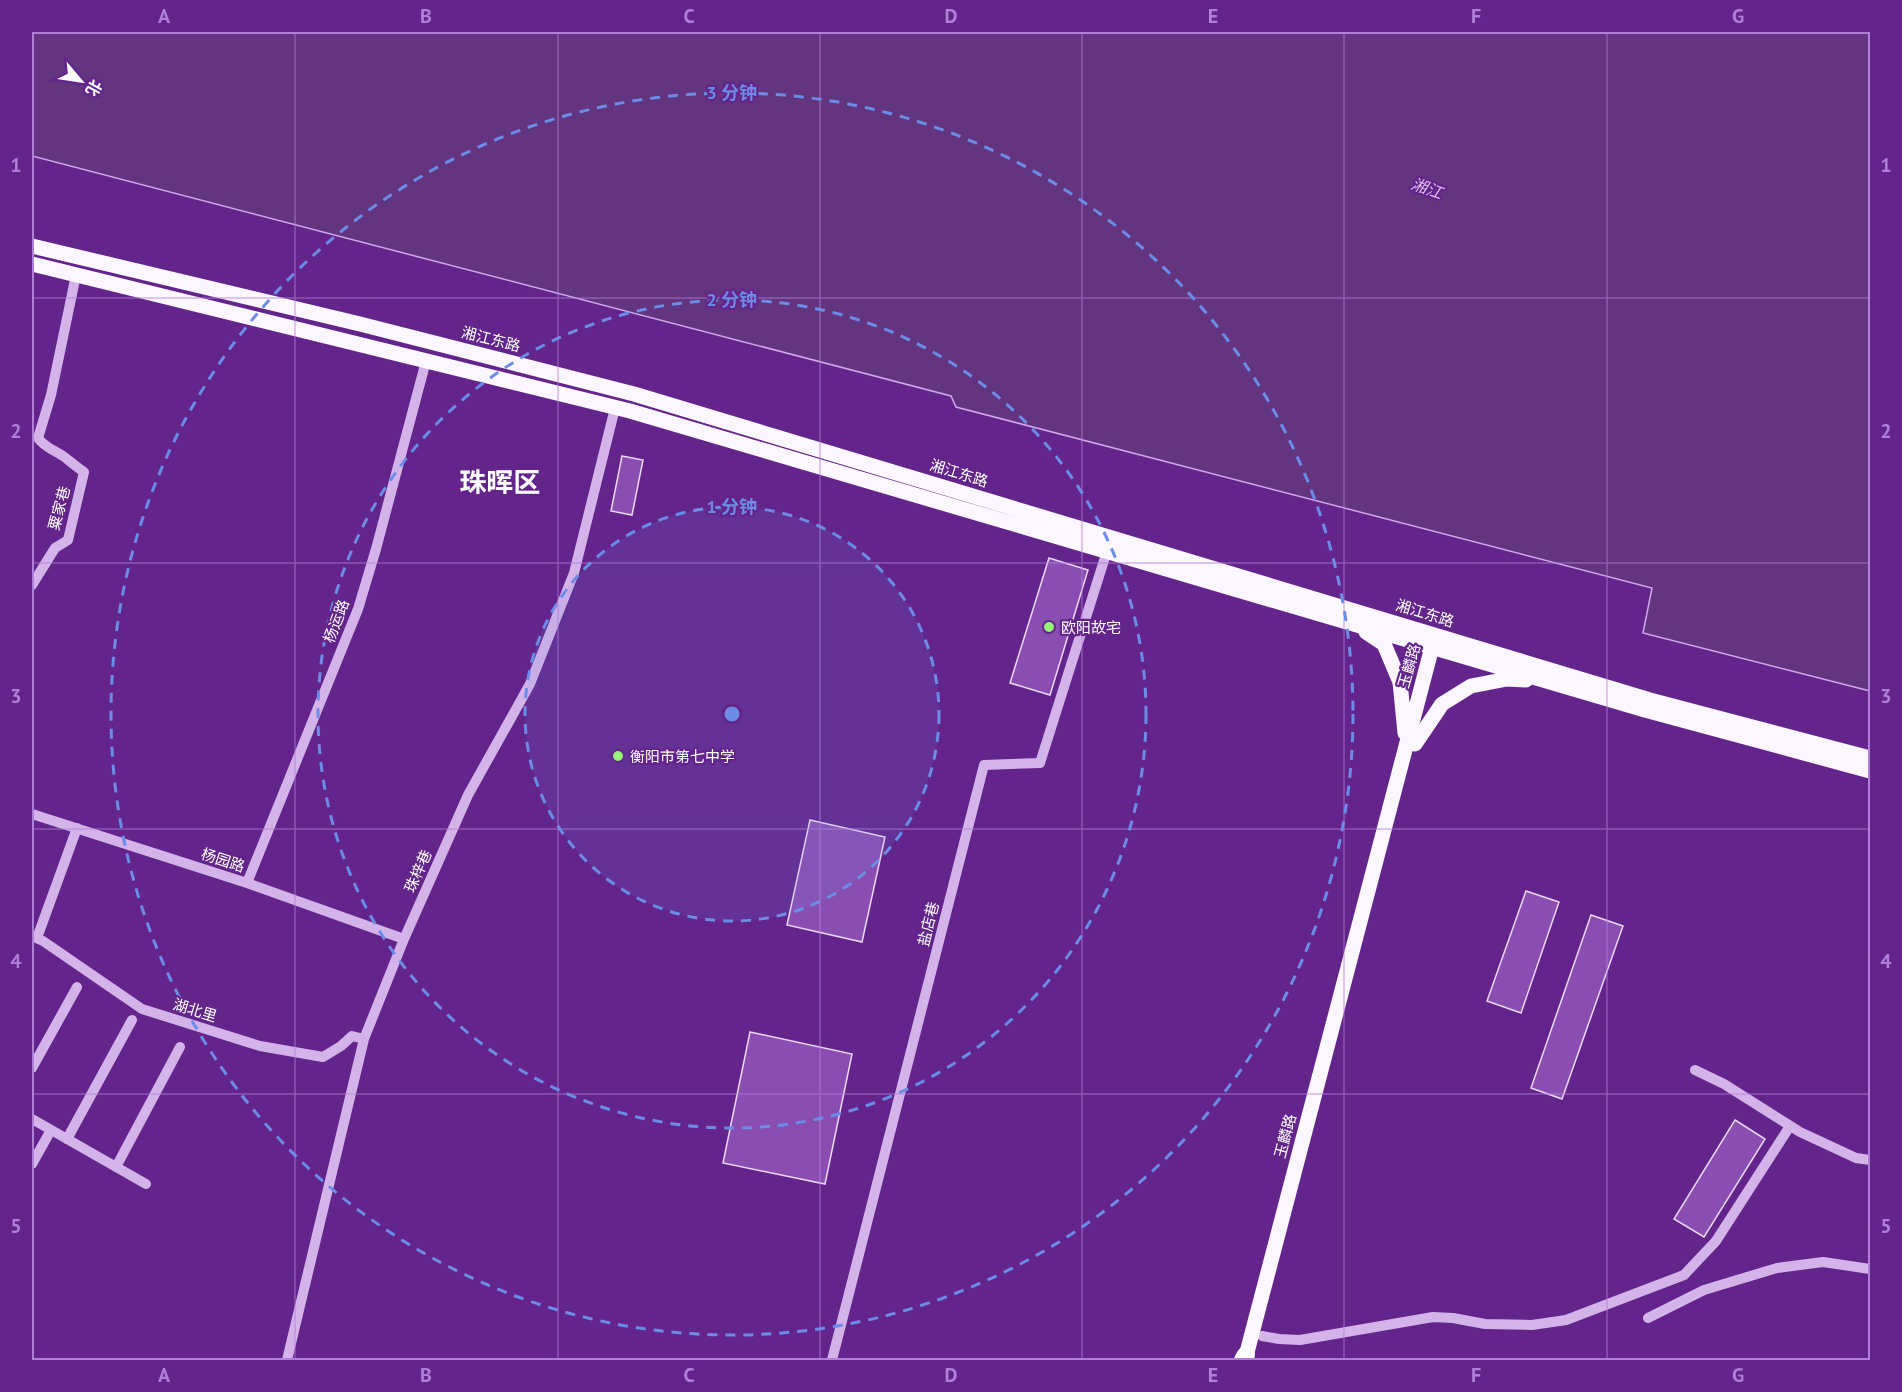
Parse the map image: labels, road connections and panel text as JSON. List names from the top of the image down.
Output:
{
  "streets": {
    "main road": ["湘江东路", "玉麟路"],
    "street": [
      "粟家巷",
      "杨运路",
      "杨园路",
      "珠梓巷",
      "盐店巷",
      "湖北里"
    ]
  },
  "crossings": [
    ["湘江东路", "粟家巷"],
    ["湘江东路", "杨运路"],
    ["湘江东路", "玉麟路"],
    ["湘江东路", "珠梓巷"],
    ["湘江东路", "盐店巷"],
    ["杨运路", "杨园路"],
    ["杨园路", "珠梓巷"],
    ["珠梓巷", "湖北里"]
  ],
  "districts": ["珠晖区"],
  "water": ["湘江"],
  "places": ["欧阳故宅", "衡阳市第七中学"],
  "north": "bottom right",
  "grid": {
    "columns": [
      "A",
      "B",
      "C",
      "D",
      "E",
      "F",
      "G"
    ],
    "rows": [
      "1",
      "2",
      "3",
      "4",
      "5"
    ]
  },
  "rings": ["3 分钟", "2 分钟", "1 分钟"]
}
